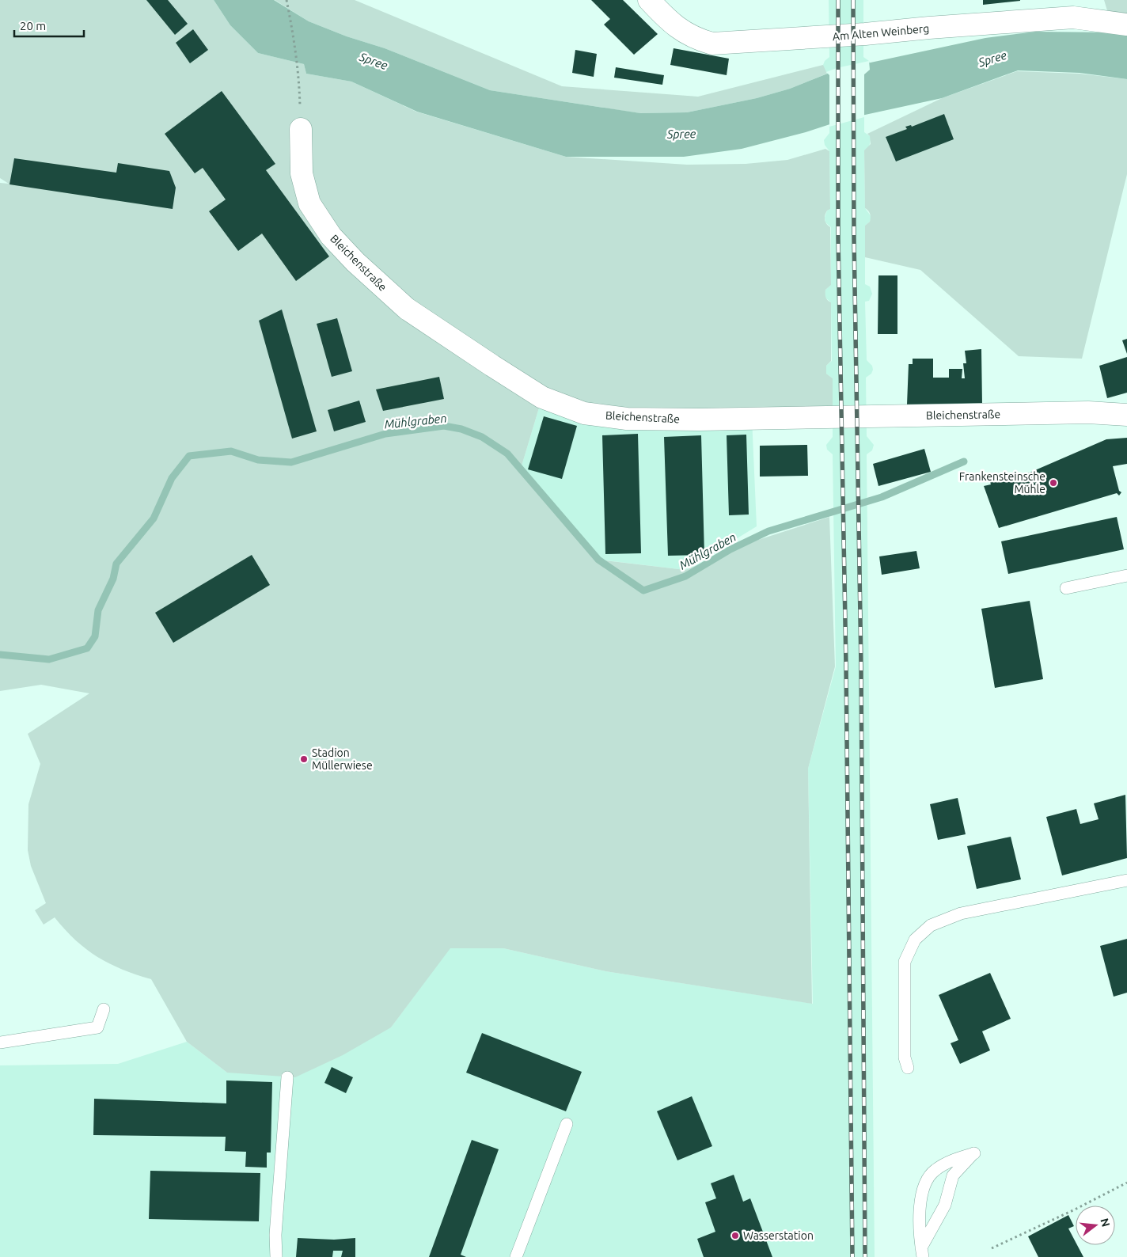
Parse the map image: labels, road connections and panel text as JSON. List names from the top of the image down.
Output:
{
  "streets": {
    "street": ["Am Alten Weinberg", "Bleichenstraße"]
  },
  "water": ["Spree", "Mühlgraben"],
  "places": ["Frankensteinsche Mühle", "Stadion Müllerwiese", "Wasserstation"],
  "scale_bar": "20 m",
  "north": "right"
}
